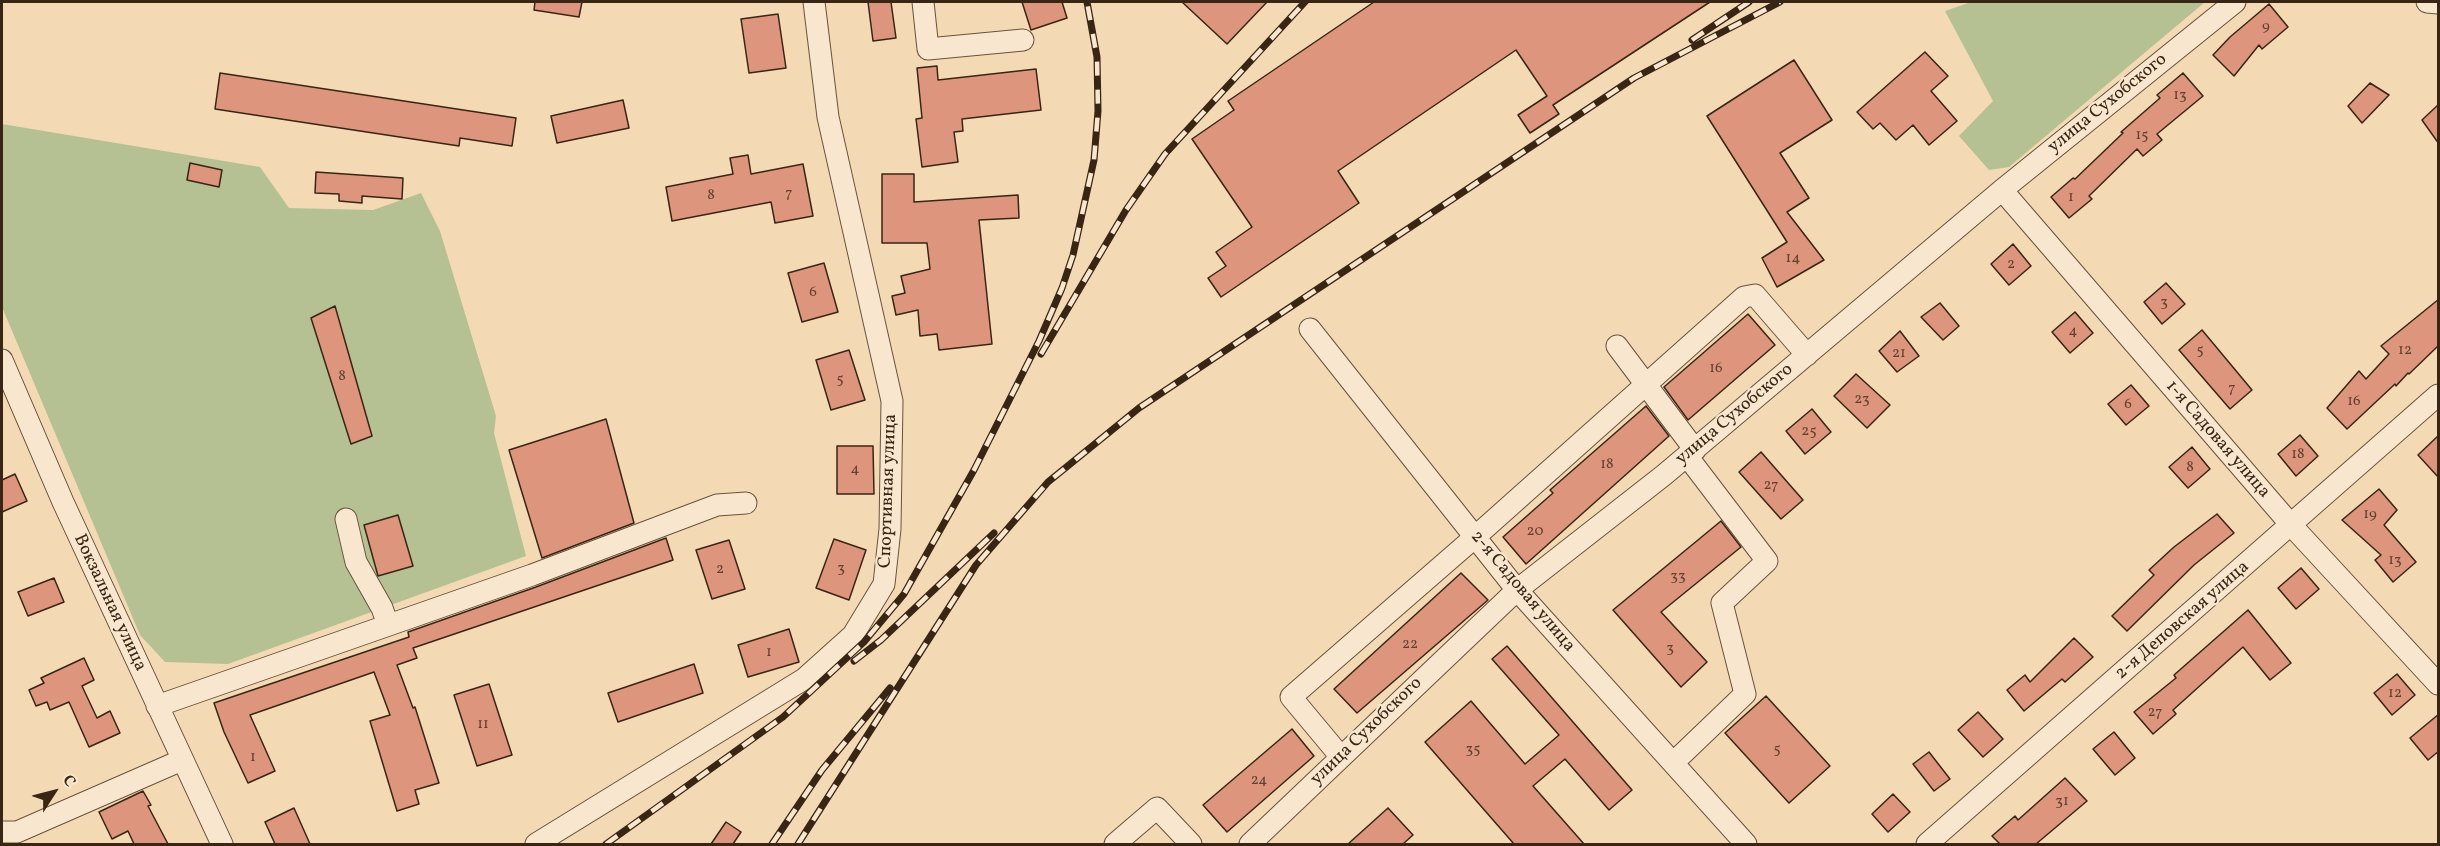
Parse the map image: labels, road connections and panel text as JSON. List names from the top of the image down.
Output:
{
  "streets": {
    "street": [
      "улица Сухобского",
      "1-я Садовая улица",
      "Спортивная улица",
      "2-я Садовая улица",
      "Вокзальная улица",
      "2-я Деповская улица"
    ]
  },
  "crossings": [
    ["улица Сухобского", "1-я Садовая улица"],
    ["улица Сухобского", "2-я Садовая улица"],
    ["1-я Садовая улица", "2-я Деповская улица"]
  ],
  "house_numbers": [
    "9",
    "13",
    "15",
    "7",
    "8",
    "1",
    "14",
    "2",
    "6",
    "3",
    "4",
    "5",
    "12",
    "21",
    "16",
    "8",
    "5",
    "7",
    "23",
    "16",
    "6",
    "25",
    "18",
    "18",
    "8",
    "4",
    "27",
    "19",
    "20",
    "13",
    "3",
    "2",
    "33",
    "22",
    "3",
    "1",
    "12",
    "27",
    "11",
    "35",
    "5",
    "1",
    "24",
    "31"
  ],
  "north": "top right"
}
